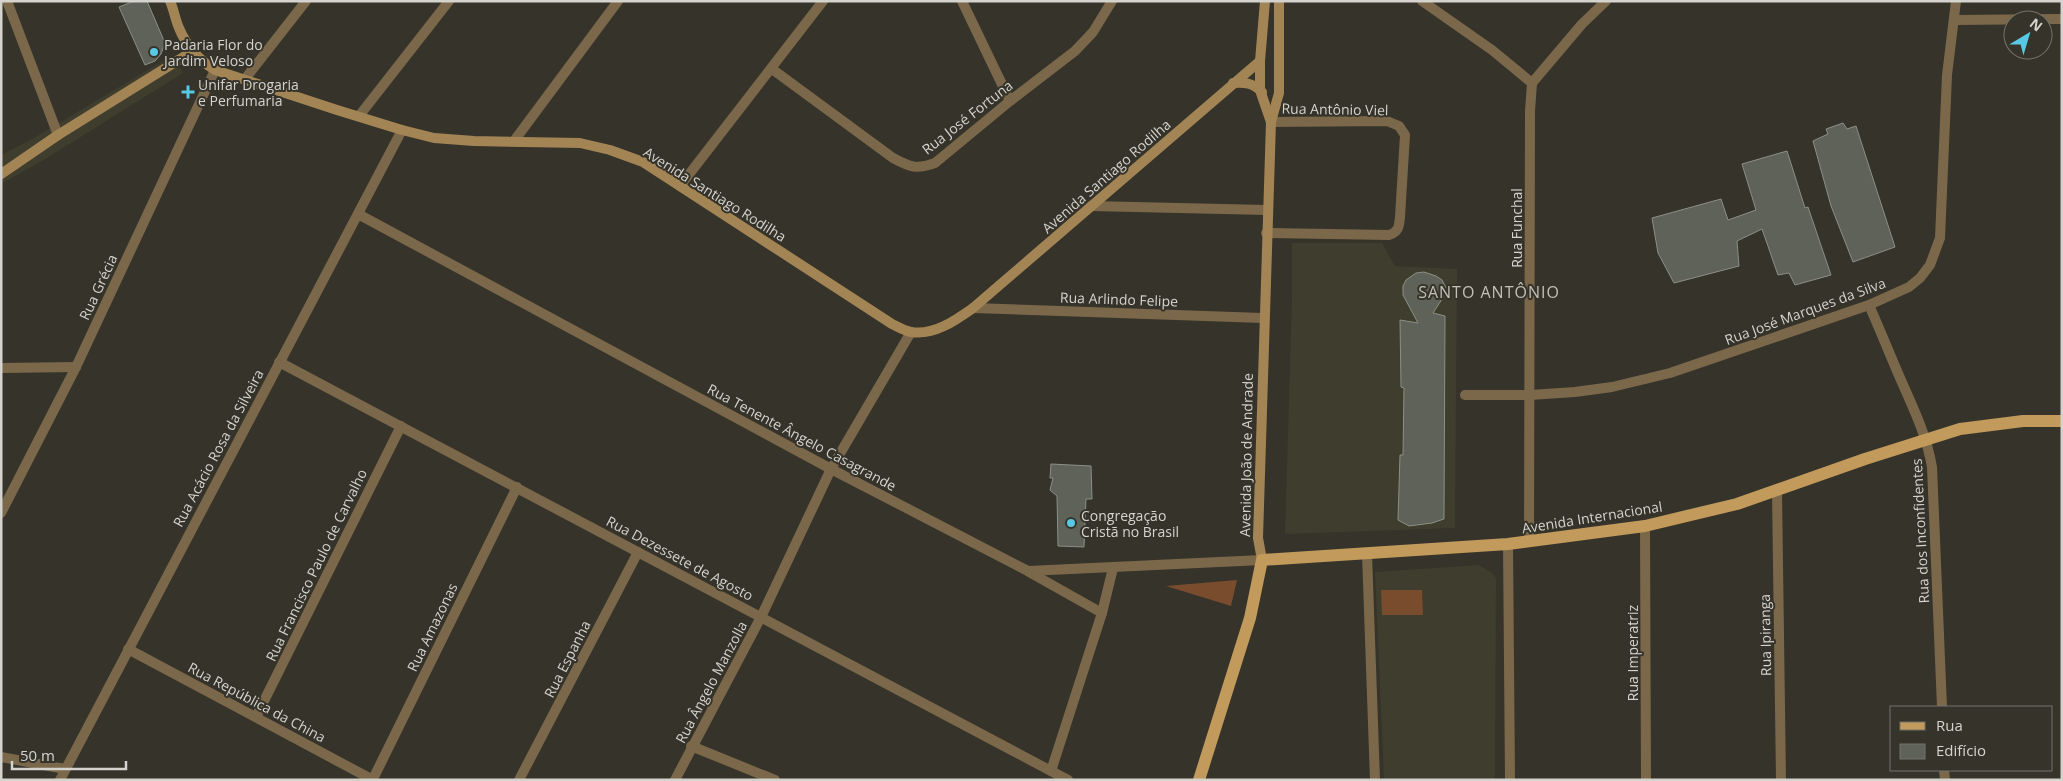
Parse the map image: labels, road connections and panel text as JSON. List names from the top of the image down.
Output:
{
  "streets": {
    "main road": ["Avenida Santiago Rodilha", "Avenida João de Andrade", "Avenida Internacional"],
    "street": [
      "Rua Antônio Viel",
      "Rua José Fortuna",
      "Rua Funchal",
      "Rua Grécia",
      "Rua Arlindo Felipe",
      "Rua José Marques da Silva",
      "Rua Tenente Ângelo Casagrande",
      "Rua Acácio Rosa da Silveira",
      "Rua dos Inconfidentes",
      "Rua Dezessete de Agosto",
      "Rua Francisco Paulo de Carvalho",
      "Rua Amazonas",
      "Rua Ipiranga",
      "Rua Imperatriz",
      "Rua Espanha",
      "Rua Ângelo Manzolla",
      "Rua República da China"
    ]
  },
  "crossings": [
    ["Rua Antônio Viel", "Avenida João de Andrade"],
    ["Avenida Santiago Rodilha", "Rua Grécia"],
    ["Avenida Santiago Rodilha", "Rua Arlindo Felipe"],
    ["Avenida Santiago Rodilha", "Rua Acácio Rosa da Silveira"],
    ["Avenida Santiago Rodilha", "Avenida João de Andrade"],
    ["Avenida Santiago Rodilha", "Rua Ângelo Manzolla"],
    ["Rua Funchal", "Rua José Marques da Silva"],
    ["Rua Funchal", "Avenida Internacional"],
    ["Rua Arlindo Felipe", "Avenida João de Andrade"],
    ["Rua José Marques da Silva", "Rua dos Inconfidentes"],
    ["Rua Tenente Ângelo Casagrande", "Rua Acácio Rosa da Silveira"],
    ["Rua Tenente Ângelo Casagrande", "Avenida João de Andrade"],
    ["Rua Tenente Ângelo Casagrande", "Avenida Internacional"],
    ["Rua Tenente Ângelo Casagrande", "Rua Ângelo Manzolla"],
    ["Rua Acácio Rosa da Silveira", "Rua Dezessete de Agosto"],
    ["Rua Acácio Rosa da Silveira", "Rua República da China"],
    ["Avenida João de Andrade", "Avenida Internacional"],
    ["Avenida Internacional", "Rua dos Inconfidentes"],
    ["Avenida Internacional", "Rua Ipiranga"],
    ["Avenida Internacional", "Rua Imperatriz"],
    ["Rua Dezessete de Agosto", "Rua Francisco Paulo de Carvalho"],
    ["Rua Dezessete de Agosto", "Rua Amazonas"],
    ["Rua Dezessete de Agosto", "Rua Espanha"],
    ["Rua Dezessete de Agosto", "Rua Ângelo Manzolla"],
    ["Rua Francisco Paulo de Carvalho", "Rua República da China"],
    ["Rua Amazonas", "Rua República da China"]
  ],
  "districts": ["SANTO ANTÔNIO"],
  "places": {
    "other": ["Padaria Flor do Jardim Veloso", "Congregação Cristã no Brasil"],
    "health": ["Unifar Drogaria e Perfumaria"]
  },
  "legend": ["Rua", "Edifício"],
  "scale_bar": "50 m",
  "north": "top right"
}
